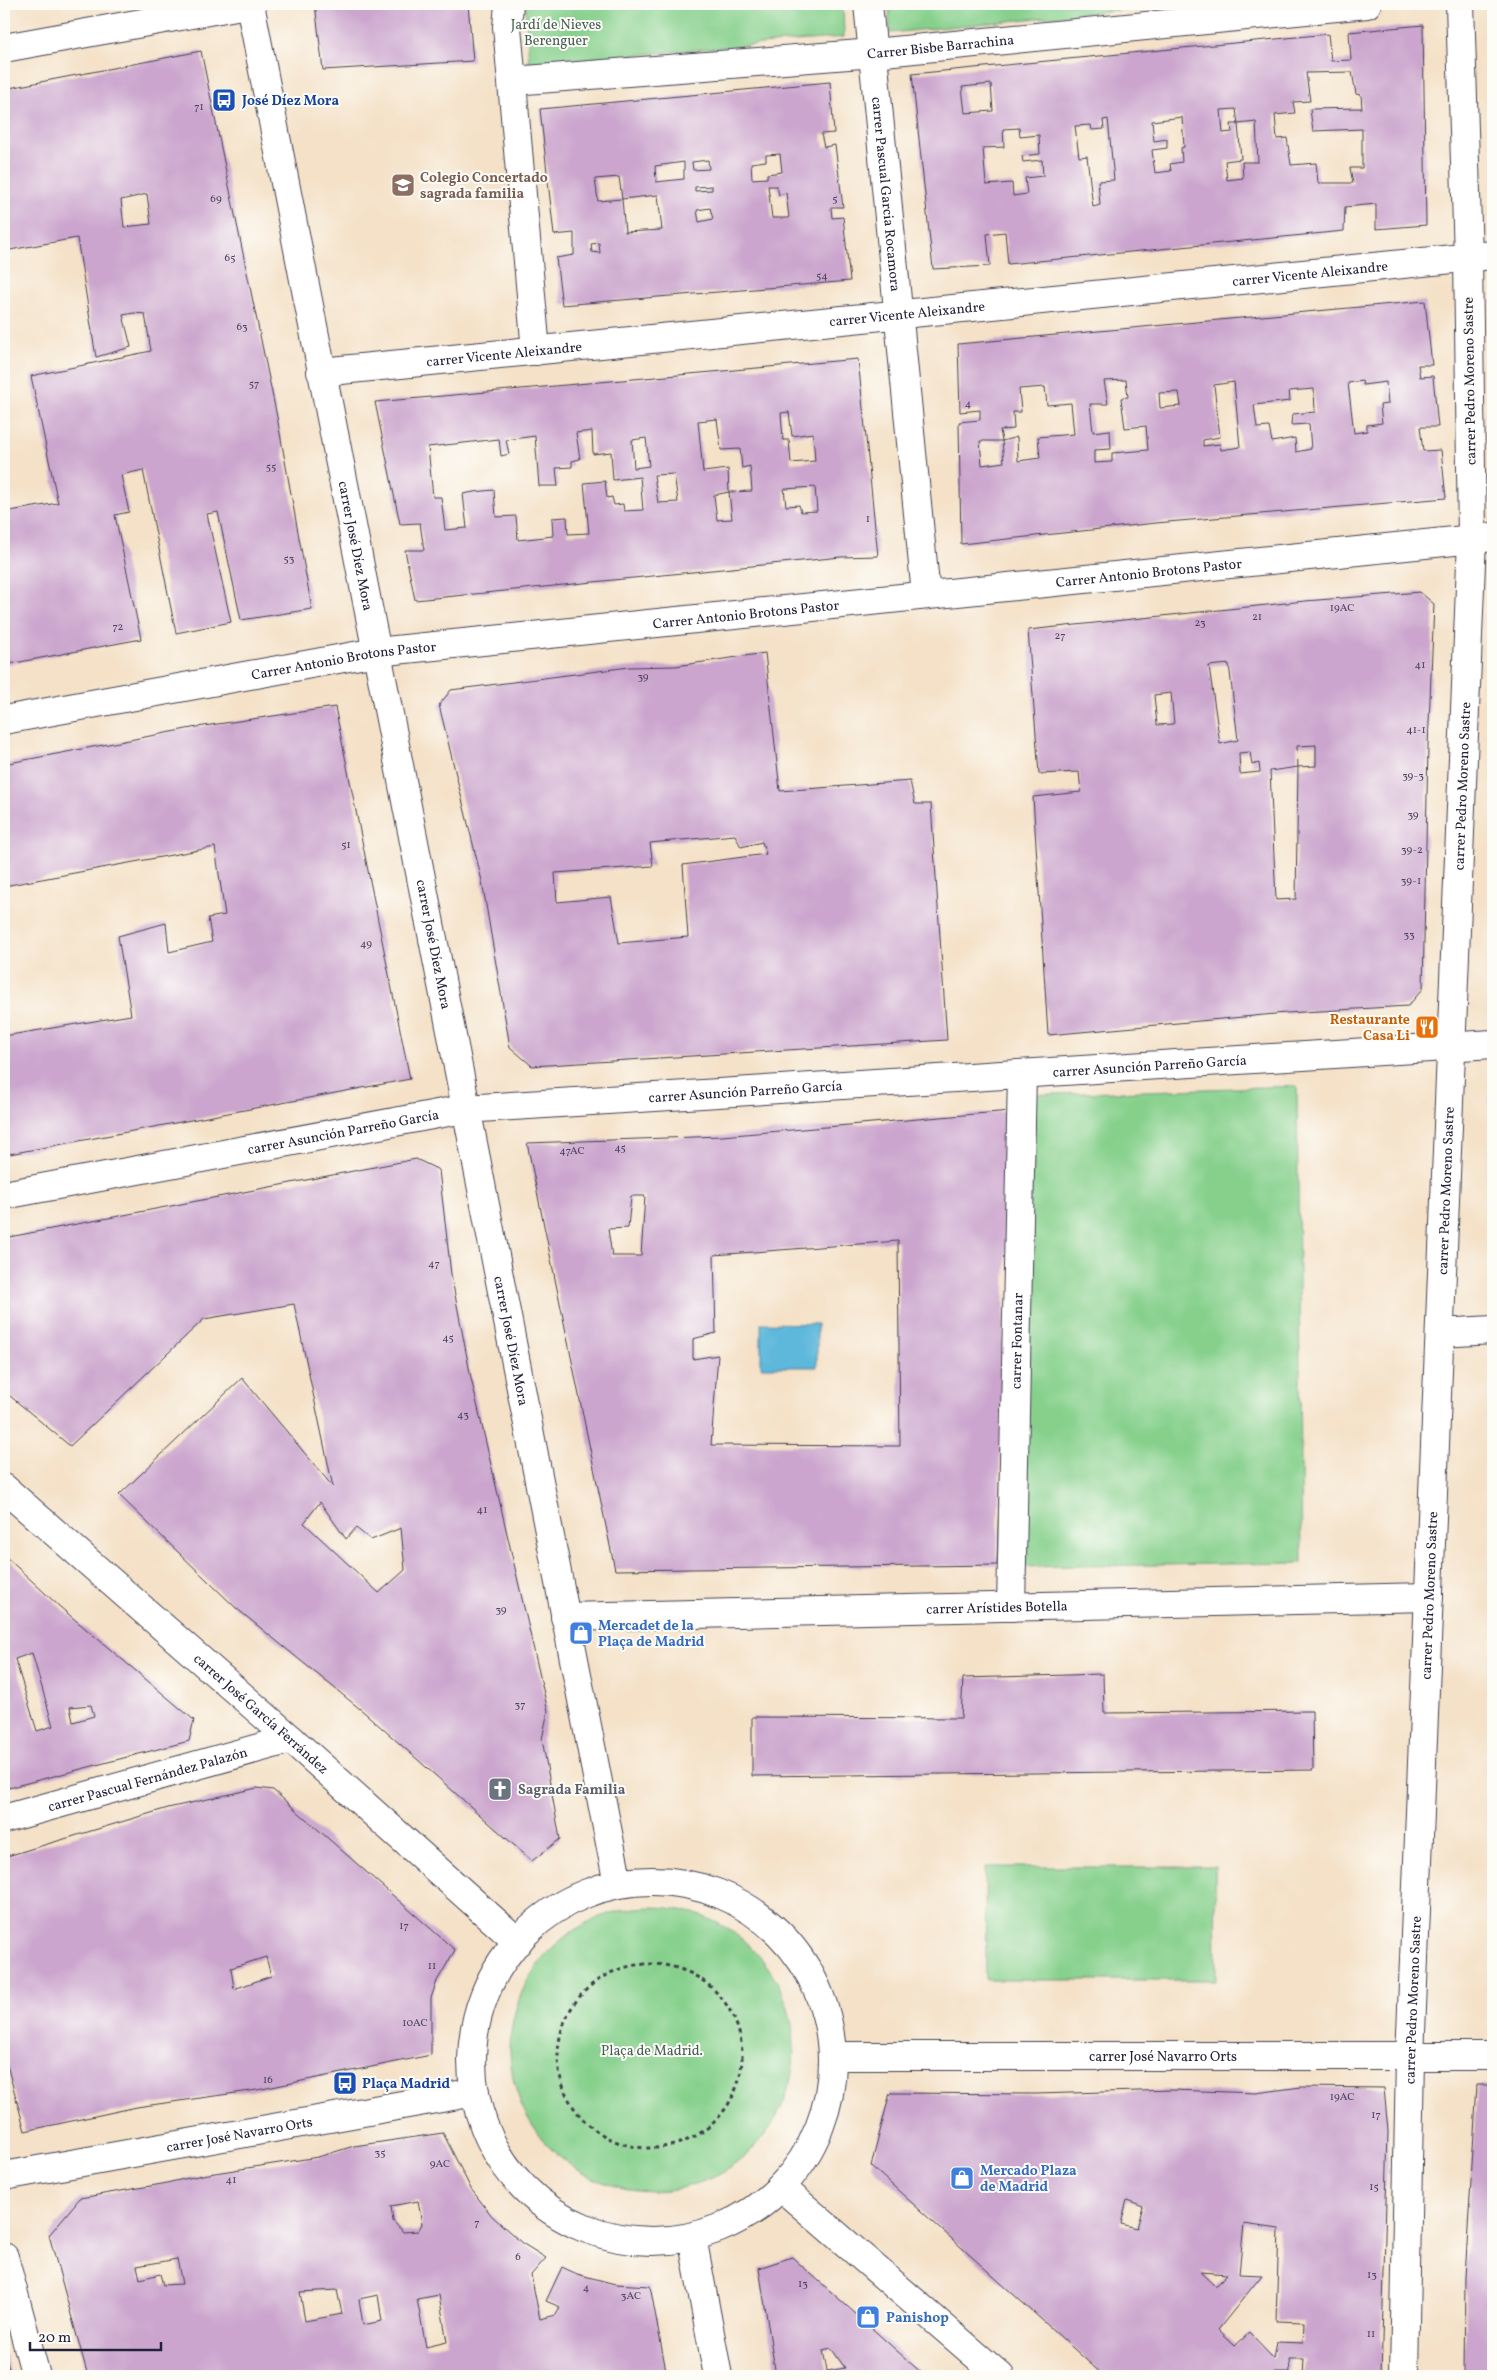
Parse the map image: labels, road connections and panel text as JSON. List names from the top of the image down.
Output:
{
  "streets": {
    "street": [
      "Carrer Bisbe Barrachina",
      "carrer Pascual Garcia Rocamora",
      "carrer Vicente Aleixandre",
      "carrer Pedro Moreno Sastre",
      "carrer José Díez Mora",
      "Carrer Antonio Brotons Pastor",
      "carrer Asunción Parreño García",
      "carrer Fontanar",
      "carrer Arístides Botella",
      "carrer José García Ferrández",
      "carrer Pascual Fernández Palazón",
      "carrer José Navarro Orts"
    ]
  },
  "crossings": [
    ["Carrer Bisbe Barrachina", "carrer Pascual Garcia Rocamora"],
    ["carrer Pascual Garcia Rocamora", "carrer Vicente Aleixandre"],
    ["carrer Pascual Garcia Rocamora", "Carrer Antonio Brotons Pastor"],
    ["carrer Vicente Aleixandre", "carrer Pedro Moreno Sastre"],
    ["carrer Vicente Aleixandre", "carrer José Díez Mora"],
    ["carrer Pedro Moreno Sastre", "Carrer Antonio Brotons Pastor"],
    ["carrer Pedro Moreno Sastre", "carrer Asunción Parreño García"],
    ["carrer Pedro Moreno Sastre", "carrer Arístides Botella"],
    ["carrer Pedro Moreno Sastre", "carrer José Navarro Orts"],
    ["carrer José Díez Mora", "Carrer Antonio Brotons Pastor"],
    ["carrer José Díez Mora", "carrer Asunción Parreño García"],
    ["carrer José Díez Mora", "carrer Arístides Botella"],
    ["carrer Asunción Parreño García", "carrer Fontanar"],
    ["carrer Fontanar", "carrer Arístides Botella"],
    ["carrer José García Ferrández", "carrer Pascual Fernández Palazón"]
  ],
  "parks": ["Jardí de Nieves Berenguer", "Plaça de Madrid."],
  "places": {
    "bus stop": ["José Díez Mora", "Plaça Madrid"],
    "school or university": ["Colegio Concertado sagrada familia"],
    "restaurant": ["Restaurante Casa Li"],
    "shop": ["Mercadet de la Plaça de Madrid", "Mercado Plaza de Madrid", "Panishop"],
    "church": ["Sagrada Familia"]
  },
  "house_numbers": [
    "71",
    "69",
    "5",
    "65",
    "54",
    "63",
    "57",
    "4",
    "55",
    "1",
    "53",
    "19AC",
    "21",
    "23",
    "72",
    "27",
    "41",
    "39",
    "41-1",
    "39-3",
    "39",
    "51",
    "39-2",
    "39-1",
    "33",
    "49",
    "45",
    "47AC",
    "47",
    "45",
    "43",
    "41",
    "39",
    "37",
    "17",
    "11",
    "10AC",
    "16",
    "19AC",
    "17",
    "35",
    "9AC",
    "41",
    "15",
    "7",
    "6",
    "13",
    "13",
    "4",
    "3AC",
    "11"
  ],
  "scale_bar": "20 m"
}
